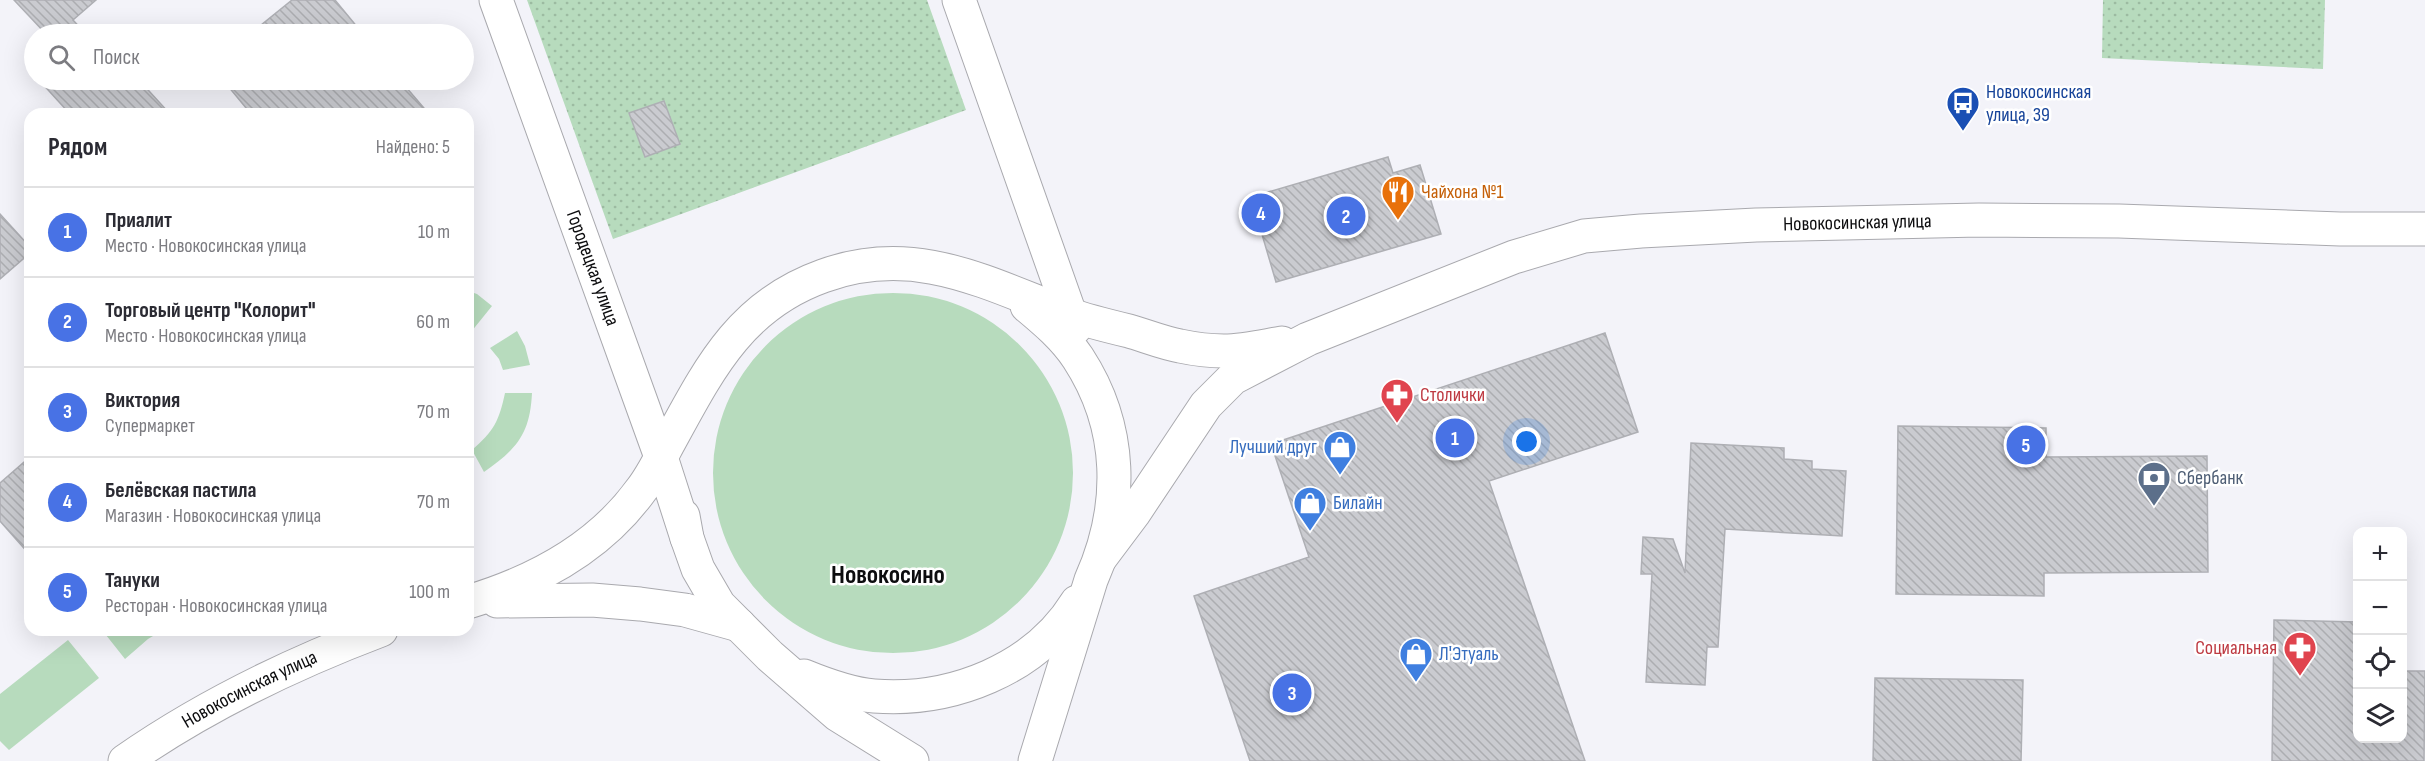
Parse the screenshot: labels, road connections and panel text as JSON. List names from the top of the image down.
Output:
{
  "streets": {
    "street": ["Новокосинская улица", "Городецкая улица"]
  },
  "districts": ["Новокосино"],
  "places": {
    "bus stop": ["Новокосинская улица, 39"],
    "restaurant": ["Чайхона №1"],
    "pharmacy": ["Столички", "Социальная"],
    "shop": ["Лучший друг", "Билайн", "Л'Этуаль"],
    "bank": ["Сбербанк"]
  },
  "page": {
    "search": "Поиск",
    "heading": ["Рядом", "Найдено: 5"],
    "list": [
      {
        "mark": "1",
        "name": "Приалит",
        "note": "Место · Новокосинская улица",
        "value": "10 m"
      },
      {
        "mark": "2",
        "name": "Торговый центр \"Колорит\"",
        "note": "Место · Новокосинская улица",
        "value": "60 m"
      },
      {
        "mark": "3",
        "name": "Виктория",
        "note": "Супермаркет",
        "value": "70 m"
      },
      {
        "mark": "4",
        "name": "Белёвская пастила",
        "note": "Магазин · Новокосинская улица",
        "value": "70 m"
      },
      {
        "mark": "5",
        "name": "Тануки",
        "note": "Ресторан · Новокосинская улица",
        "value": "100 m"
      }
    ],
    "pins": [
      "4",
      "2",
      "1",
      "5",
      "3"
    ],
    "map_buttons": ["+", "−"]
  }
}
